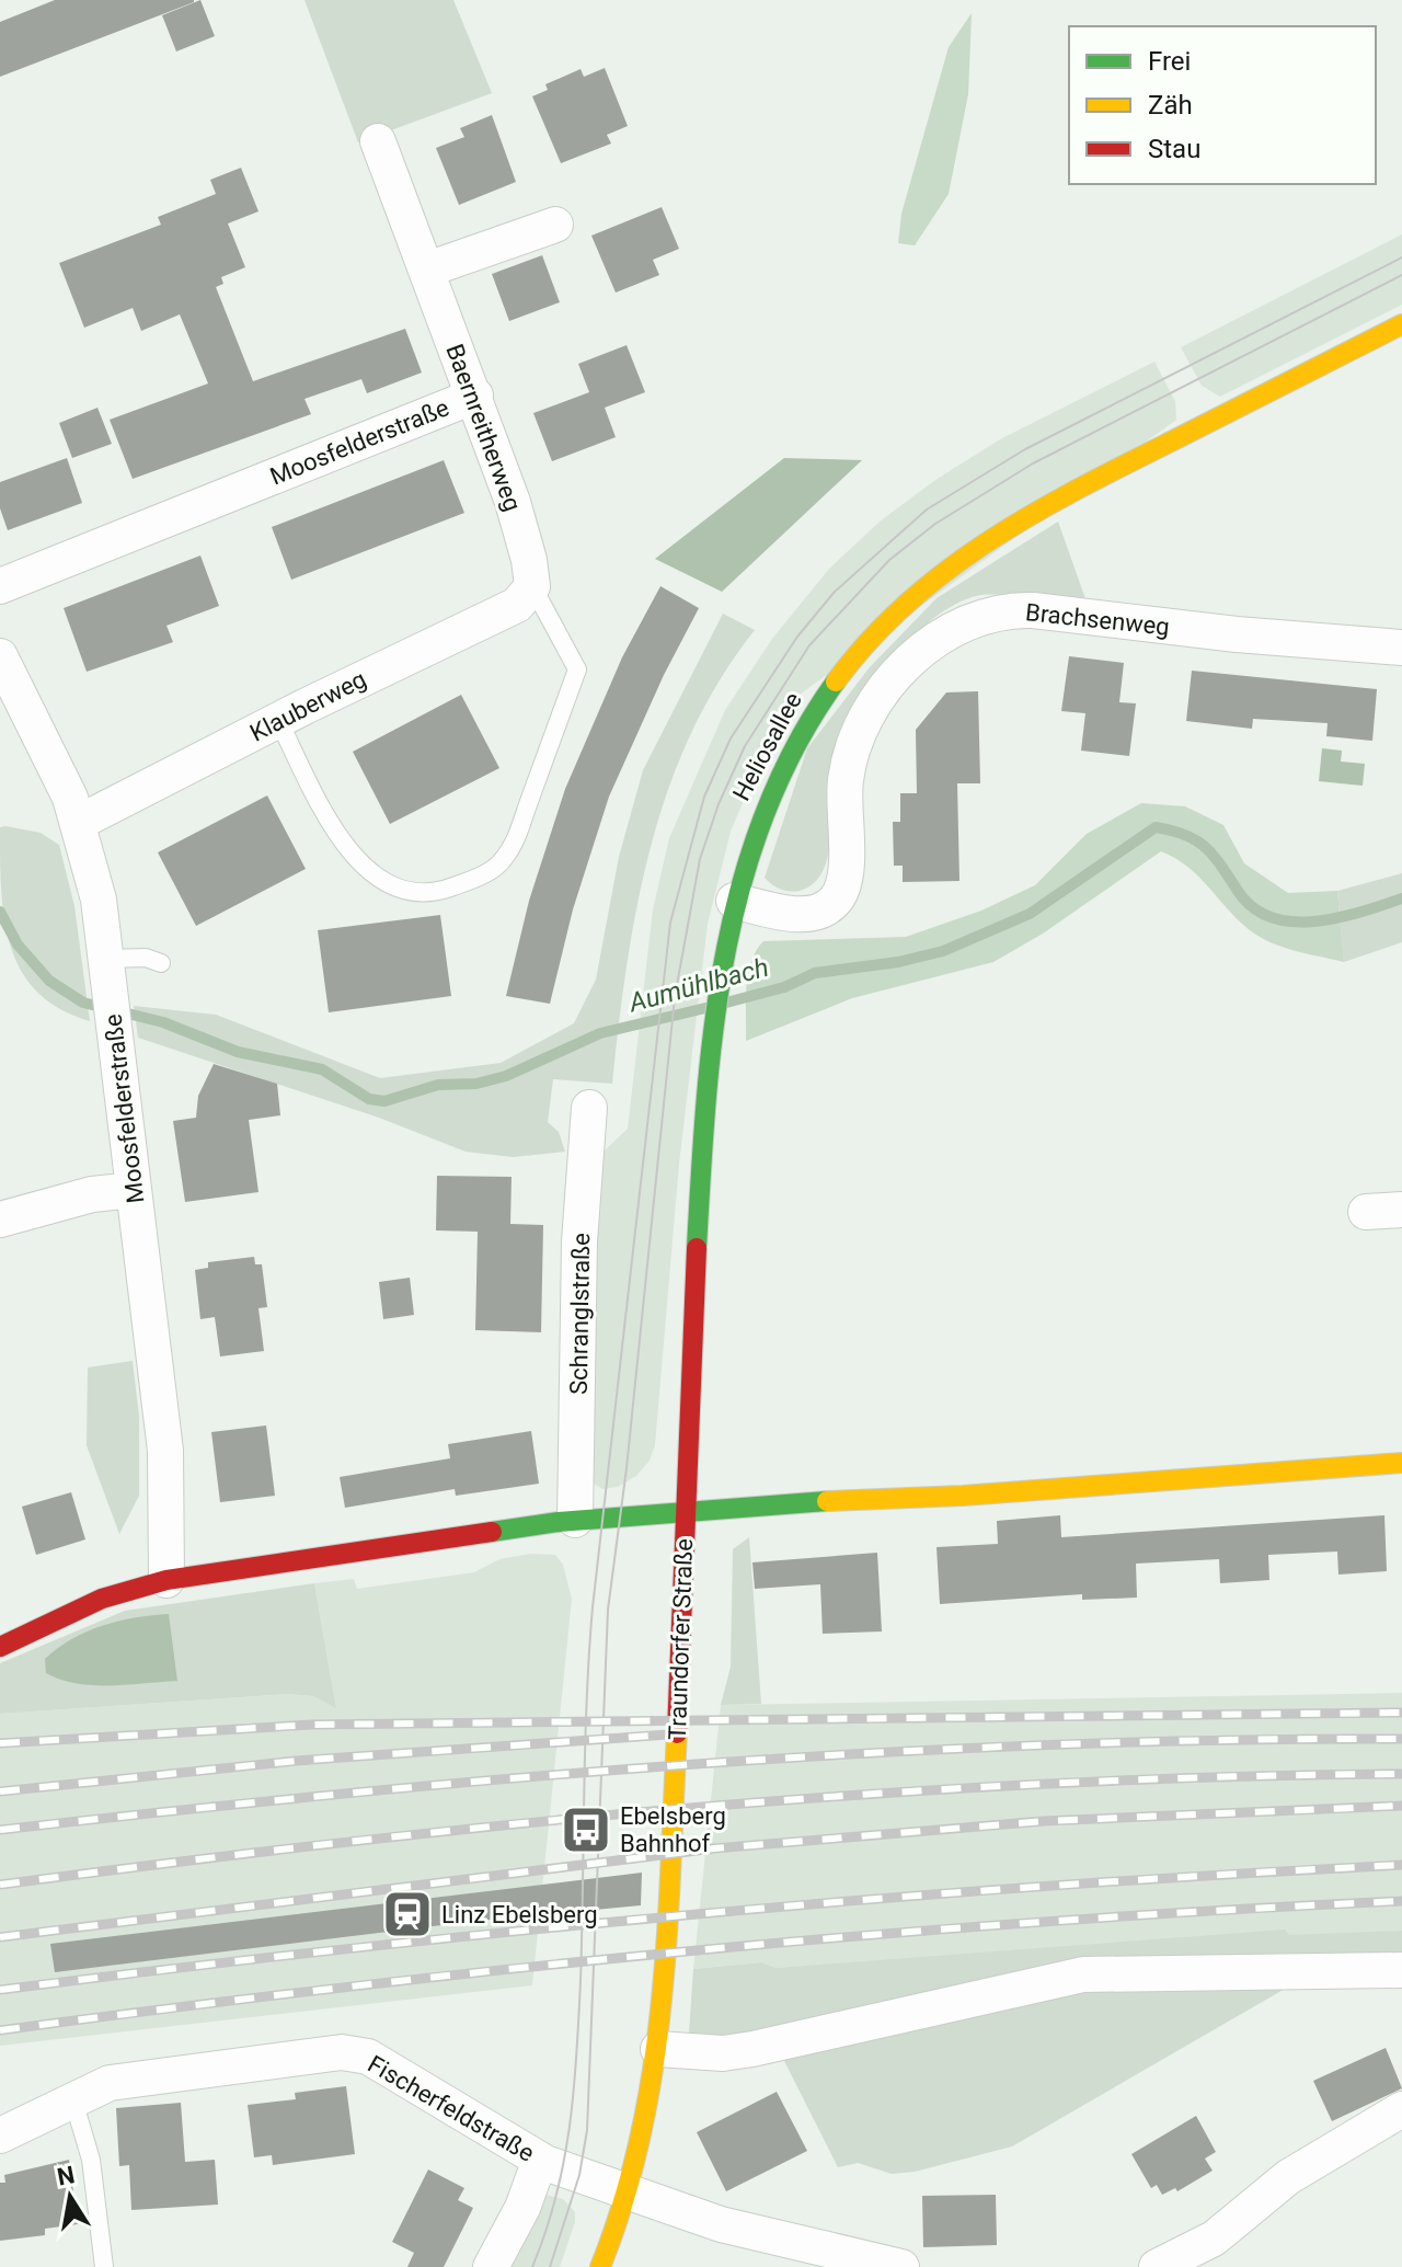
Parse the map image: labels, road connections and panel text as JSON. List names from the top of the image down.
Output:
{
  "streets": {
    "street": [
      "Baernreitherweg",
      "Moosfelderstraße",
      "Brachsenweg",
      "Klauberweg",
      "Heliosallee",
      "Schranglstraße",
      "Traundorfer Straße",
      "Fischerfeldstraße"
    ]
  },
  "crossings": [
    ["Baernreitherweg", "Moosfelderstraße"],
    ["Baernreitherweg", "Klauberweg"],
    ["Moosfelderstraße", "Klauberweg"],
    ["Brachsenweg", "Heliosallee"],
    ["Heliosallee", "Traundorfer Straße"],
    ["Traundorfer Straße", "Fischerfeldstraße"]
  ],
  "water": ["Aumühlbach"],
  "places": {
    "bus stop": ["Ebelsberg Bahnhof"],
    "station": ["Linz Ebelsberg"]
  },
  "legend": ["Frei", "Zäh", "Stau"],
  "north": "top"
}
